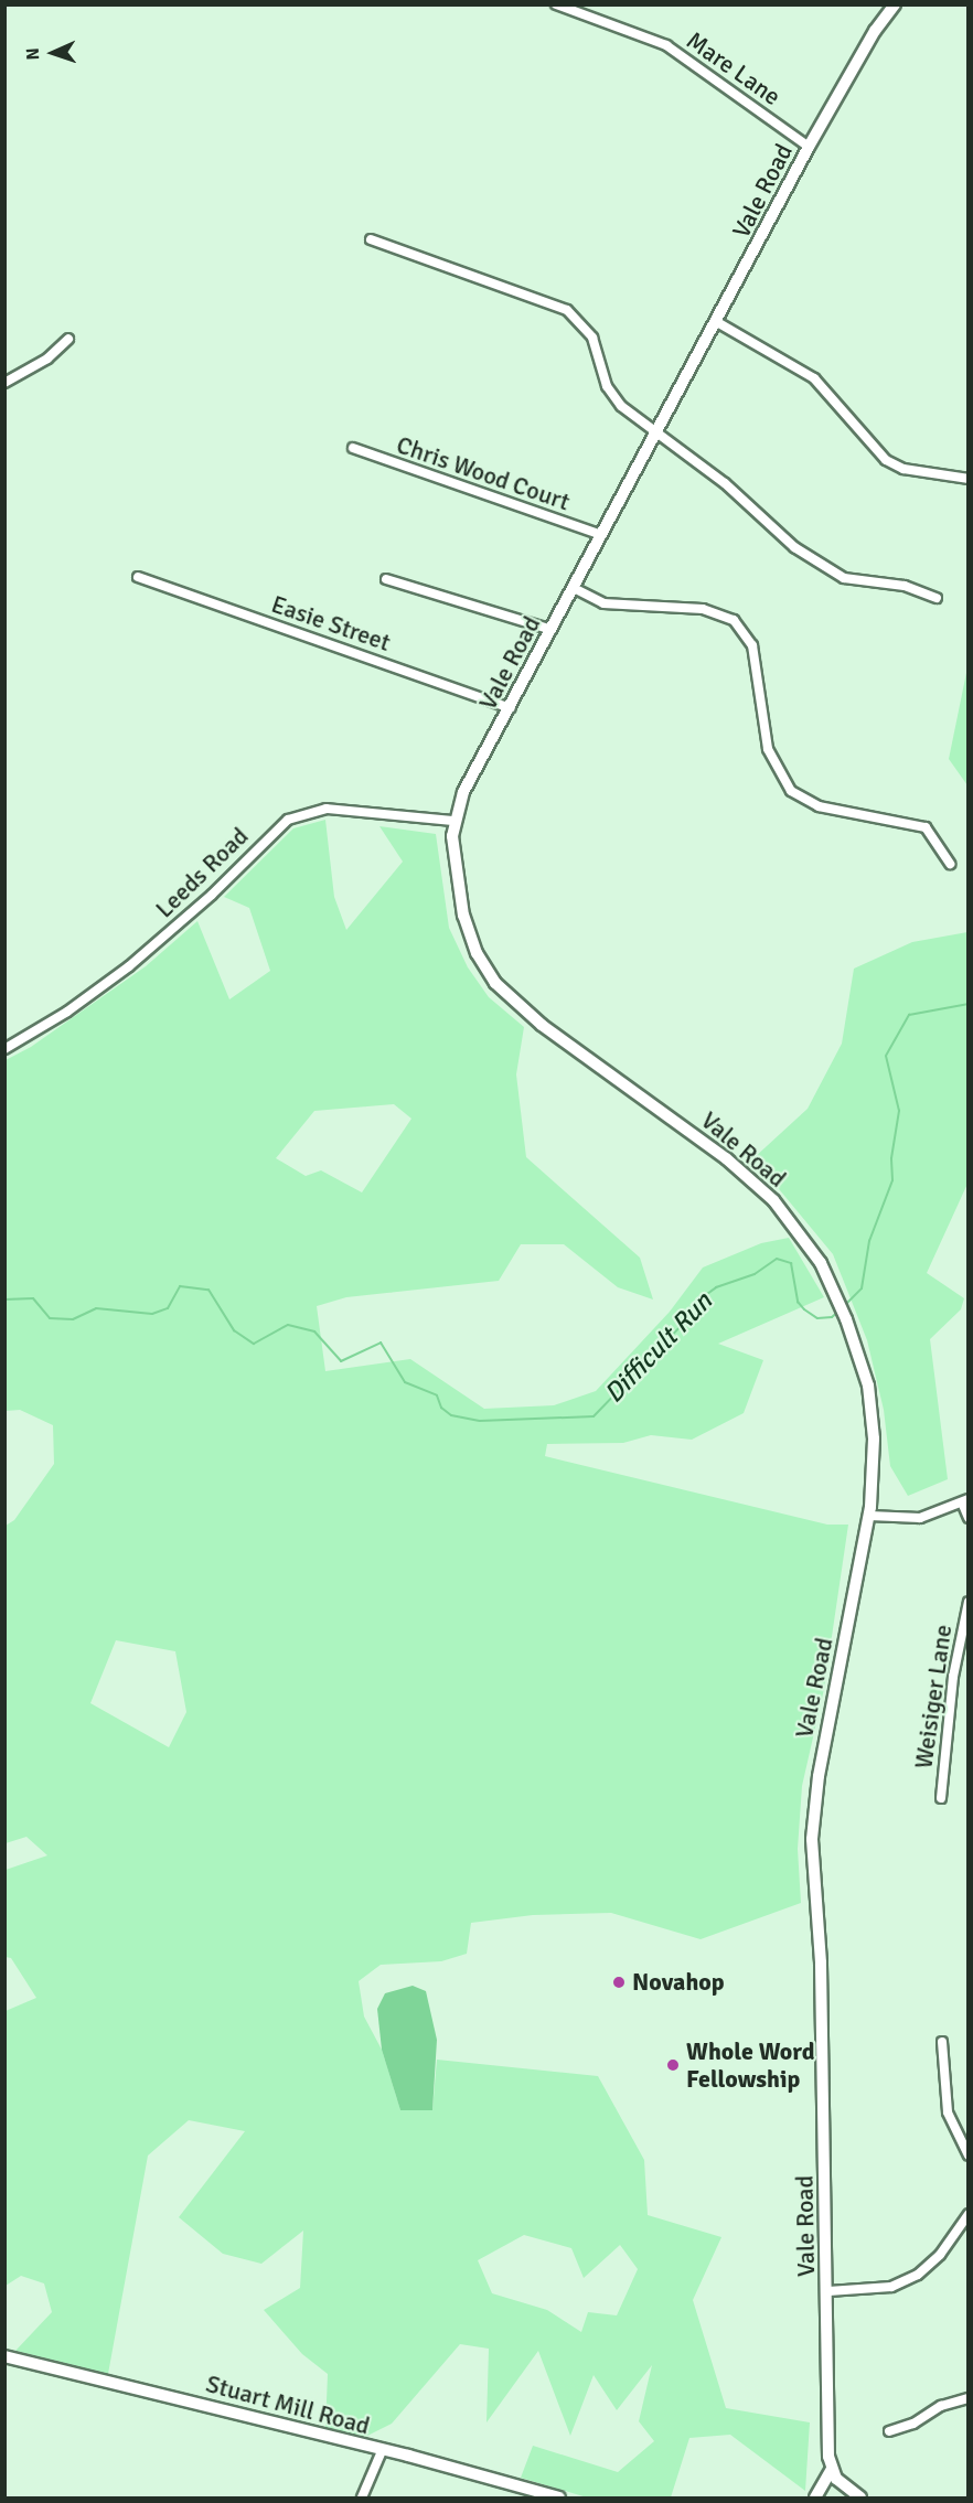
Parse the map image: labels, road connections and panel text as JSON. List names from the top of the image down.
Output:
{
  "streets": {
    "main road": ["Vale Road", "Stuart Mill Road"],
    "street": [
      "Mare Lane",
      "Chris Wood Court",
      "Easie Street",
      "Leeds Road",
      "Weisiger Lane"
    ]
  },
  "crossings": [
    ["Mare Lane", "Vale Road"],
    ["Vale Road", "Chris Wood Court"],
    ["Vale Road", "Easie Street"],
    ["Vale Road", "Leeds Road"]
  ],
  "water": ["Difficult Run"],
  "places": ["Novahop", "Whole Word Fellowship"],
  "north": "left"
}
